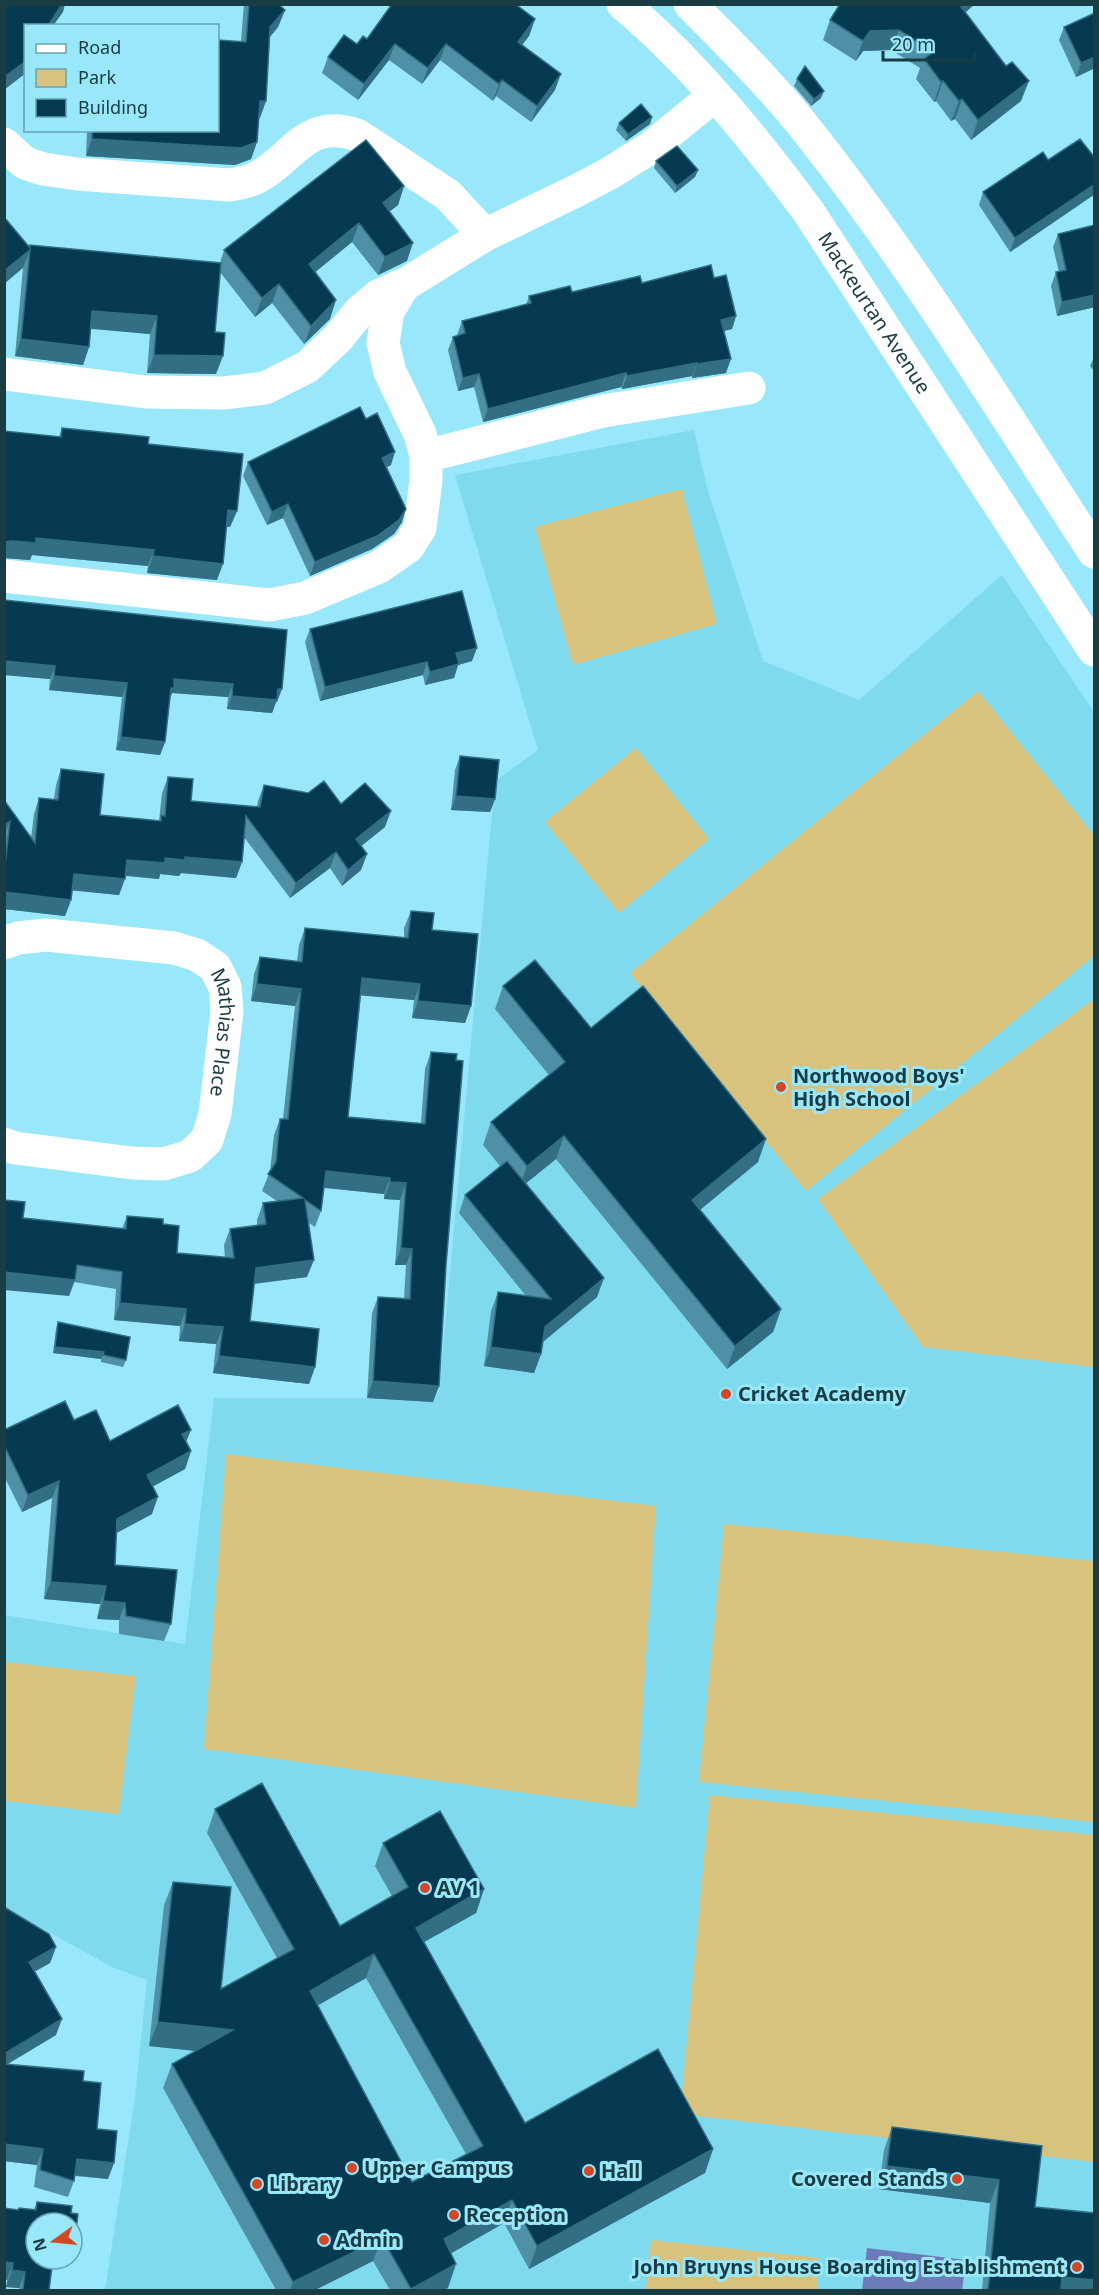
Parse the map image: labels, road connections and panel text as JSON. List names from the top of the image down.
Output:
{
  "streets": {
    "street": ["Mackeurtan Avenue", "Mathias Place"]
  },
  "places": [
    "Northwood Boys' High School",
    "Cricket Academy",
    "AV 1",
    "Upper Campus",
    "Hall",
    "Covered Stands",
    "Library",
    "Reception",
    "Admin",
    "John Bruyns House Boarding Establishment"
  ],
  "legend": ["Road", "Park", "Building"],
  "scale_bar": "20 m",
  "north": "left"
}
